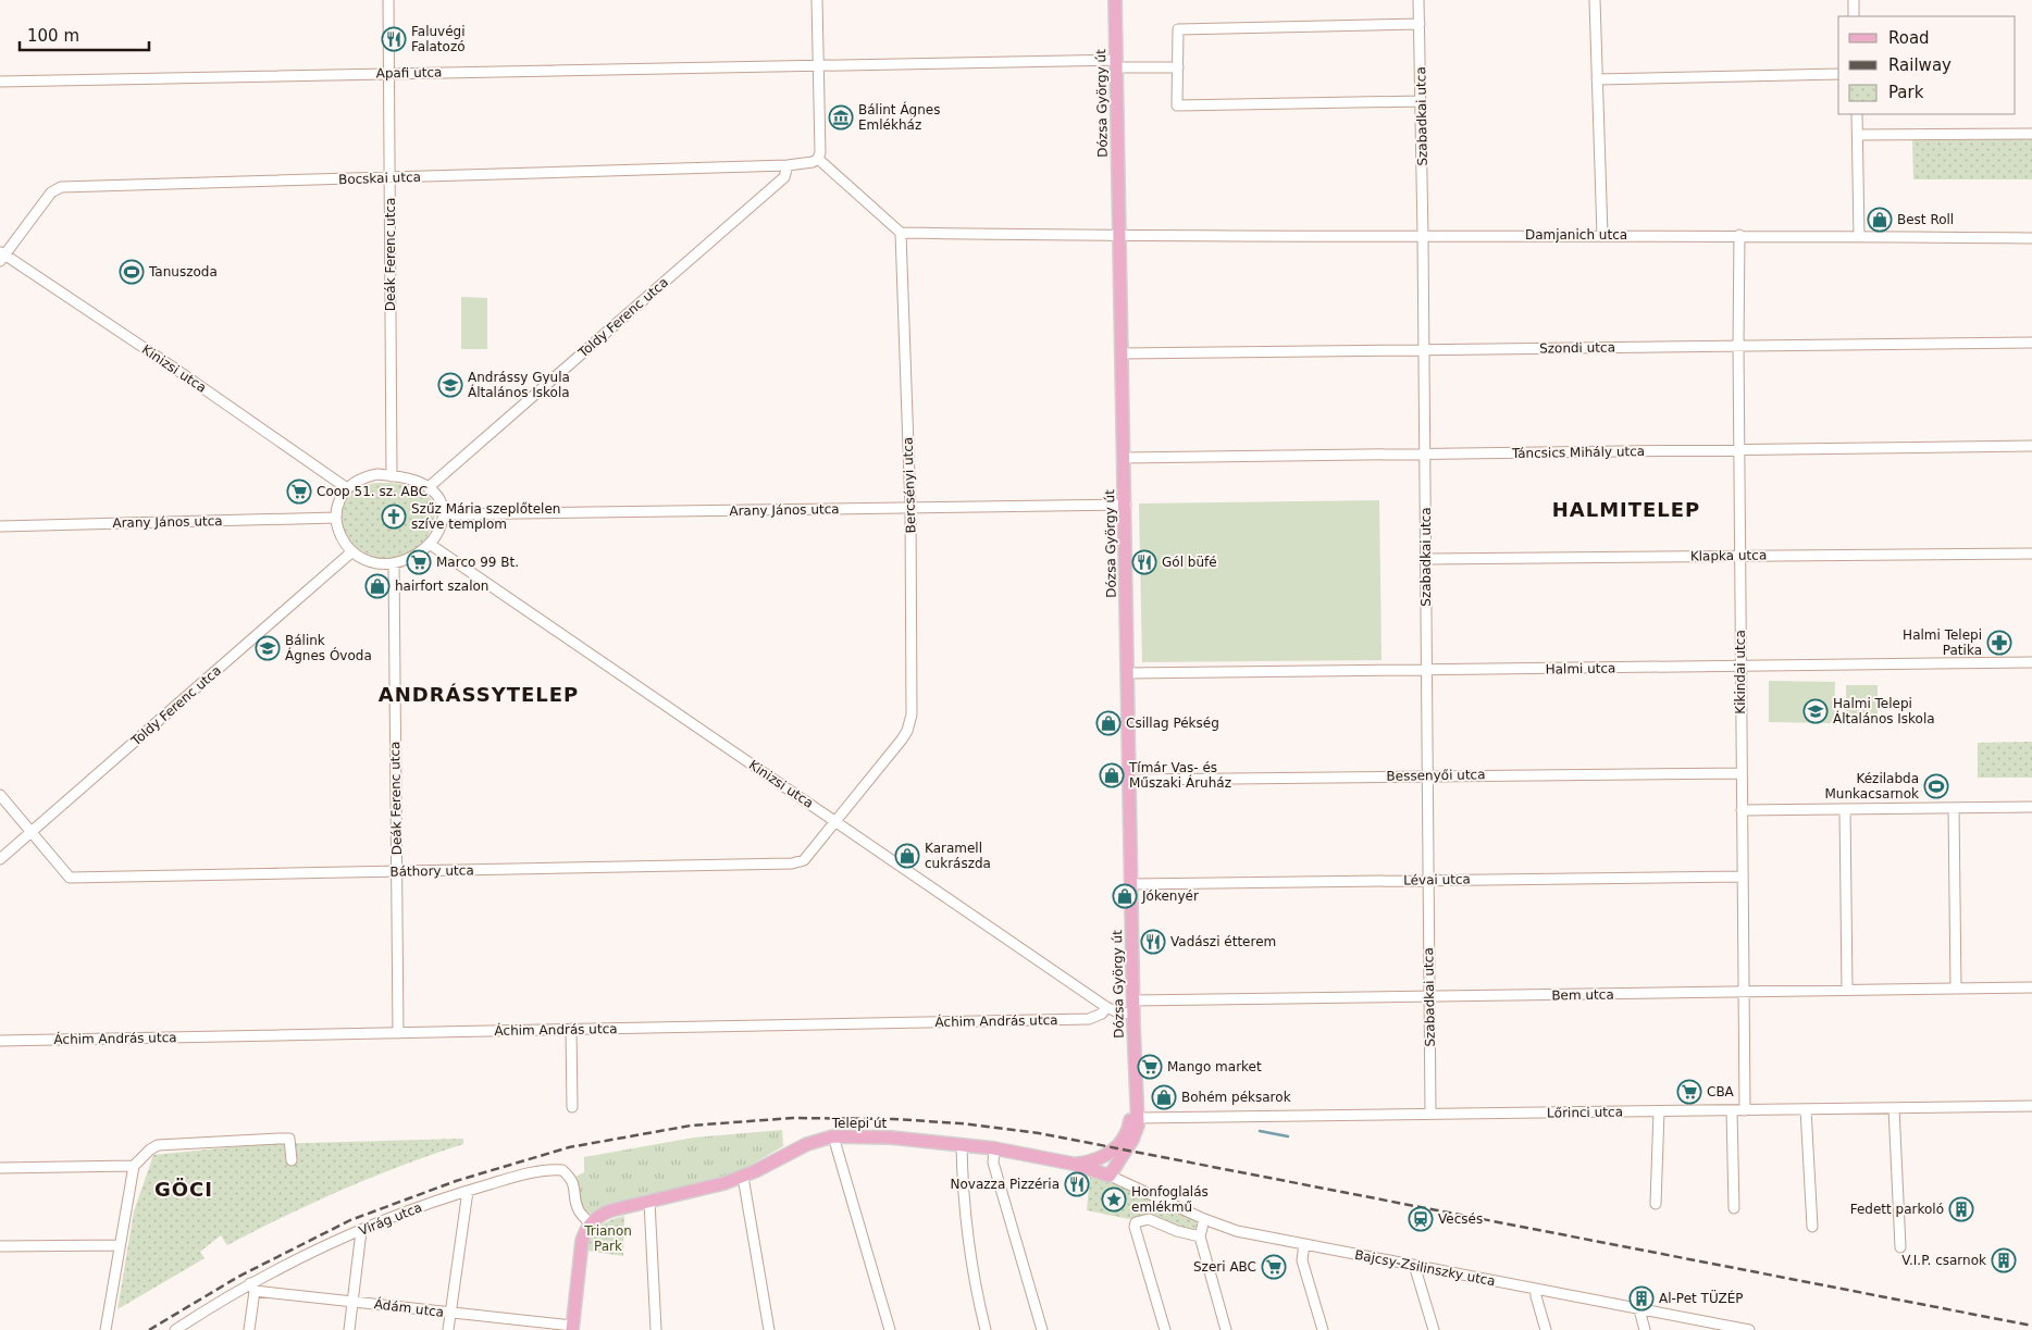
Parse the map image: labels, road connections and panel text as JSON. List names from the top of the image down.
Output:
{
  "streets": {
    "main road": ["Dózsa György út", "Telepi út"],
    "street": [
      "Apafi utca",
      "Szabadkai utca",
      "Bocskai utca",
      "Damjanich utca",
      "Deák Ferenc utca",
      "Toldy Ferenc utca",
      "Szondi utca",
      "Kinizsi utca",
      "Táncsics Mihály utca",
      "Bercsényi utca",
      "Arany János utca",
      "Klapka utca",
      "Halmi utca",
      "Kikindai utca",
      "Bessenyői utca",
      "Báthory utca",
      "Lévai utca",
      "Bem utca",
      "Áchim András utca",
      "Lőrinci utca",
      "Virág utca",
      "Bajcsy-Zsilinszky utca",
      "Ádám utca"
    ]
  },
  "crossings": [
    ["Apafi utca", "Dózsa György út"],
    ["Apafi utca", "Deák Ferenc utca"],
    ["Dózsa György út", "Damjanich utca"],
    ["Dózsa György út", "Szondi utca"],
    ["Dózsa György út", "Kinizsi utca"],
    ["Dózsa György út", "Táncsics Mihály utca"],
    ["Dózsa György út", "Arany János utca"],
    ["Dózsa György út", "Halmi utca"],
    ["Dózsa György út", "Bessenyői utca"],
    ["Dózsa György út", "Lévai utca"],
    ["Dózsa György út", "Bem utca"],
    ["Dózsa György út", "Lőrinci utca"],
    ["Dózsa György út", "Telepi út"],
    ["Dózsa György út", "Bajcsy-Zsilinszky utca"],
    ["Szabadkai utca", "Damjanich utca"],
    ["Szabadkai utca", "Szondi utca"],
    ["Szabadkai utca", "Táncsics Mihály utca"],
    ["Szabadkai utca", "Klapka utca"],
    ["Szabadkai utca", "Halmi utca"],
    ["Szabadkai utca", "Bessenyői utca"],
    ["Szabadkai utca", "Lévai utca"],
    ["Szabadkai utca", "Bem utca"],
    ["Szabadkai utca", "Lőrinci utca"],
    ["Bocskai utca", "Deák Ferenc utca"],
    ["Bocskai utca", "Toldy Ferenc utca"],
    ["Bocskai utca", "Kinizsi utca"],
    ["Damjanich utca", "Bercsényi utca"],
    ["Damjanich utca", "Kikindai utca"],
    ["Deák Ferenc utca", "Toldy Ferenc utca"],
    ["Deák Ferenc utca", "Kinizsi utca"],
    ["Deák Ferenc utca", "Arany János utca"],
    ["Deák Ferenc utca", "Báthory utca"],
    ["Deák Ferenc utca", "Áchim András utca"],
    ["Toldy Ferenc utca", "Kinizsi utca"],
    ["Toldy Ferenc utca", "Arany János utca"],
    ["Toldy Ferenc utca", "Báthory utca"],
    ["Szondi utca", "Kikindai utca"],
    ["Kinizsi utca", "Bercsényi utca"],
    ["Kinizsi utca", "Arany János utca"],
    ["Kinizsi utca", "Báthory utca"],
    ["Kinizsi utca", "Bem utca"],
    ["Kinizsi utca", "Áchim András utca"],
    ["Táncsics Mihály utca", "Kikindai utca"],
    ["Bercsényi utca", "Arany János utca"],
    ["Bercsényi utca", "Báthory utca"],
    ["Klapka utca", "Kikindai utca"],
    ["Halmi utca", "Kikindai utca"],
    ["Kikindai utca", "Bessenyői utca"],
    ["Kikindai utca", "Lévai utca"],
    ["Kikindai utca", "Bem utca"],
    ["Kikindai utca", "Lőrinci utca"],
    ["Telepi út", "Virág utca"],
    ["Telepi út", "Bajcsy-Zsilinszky utca"],
    ["Virág utca", "Ádám utca"]
  ],
  "districts": ["HALMITELEP", "ANDRÁSSYTELEP", "GÖCI"],
  "parks": ["Trianon Park"],
  "places": {
    "restaurant": [
      "Faluvégi Falatozó",
      "Gól büfé",
      "Vadászi étterem",
      "Novazza Pizzéria"
    ],
    "museum": ["Bálint Ágnes Emlékház"],
    "shop": [
      "Best Roll",
      "hairfort szalon",
      "Csillag Pékség",
      "Tímár Vas- és Műszaki Áruház",
      "Karamell cukrászda",
      "Jókenyér",
      "Bohém péksarok"
    ],
    "sports": ["Tanuszoda", "Kézilabda Munkacsarnok"],
    "school or university": ["Andrássy Gyula Általános Iskola", "Bálink Ágnes Óvoda", "Halmi Telepi Általános Iskola"],
    "supermarket": [
      "Coop 51. sz. ABC",
      "Marco 99 Bt.",
      "Mango market",
      "CBA",
      "Szeri ABC"
    ],
    "church": ["Szűz Mária szeplőtelen szíve templom"],
    "pharmacy": ["Halmi Telepi Patika"],
    "place": ["Honfoglalás emlékmű"],
    "building": ["Fedett parkoló", "V.I.P. csarnok", "Al-Pet TÜZÉP"],
    "station": ["Vecsés"]
  },
  "legend": ["Road", "Railway", "Park"],
  "scale_bar": "100 m"
}
